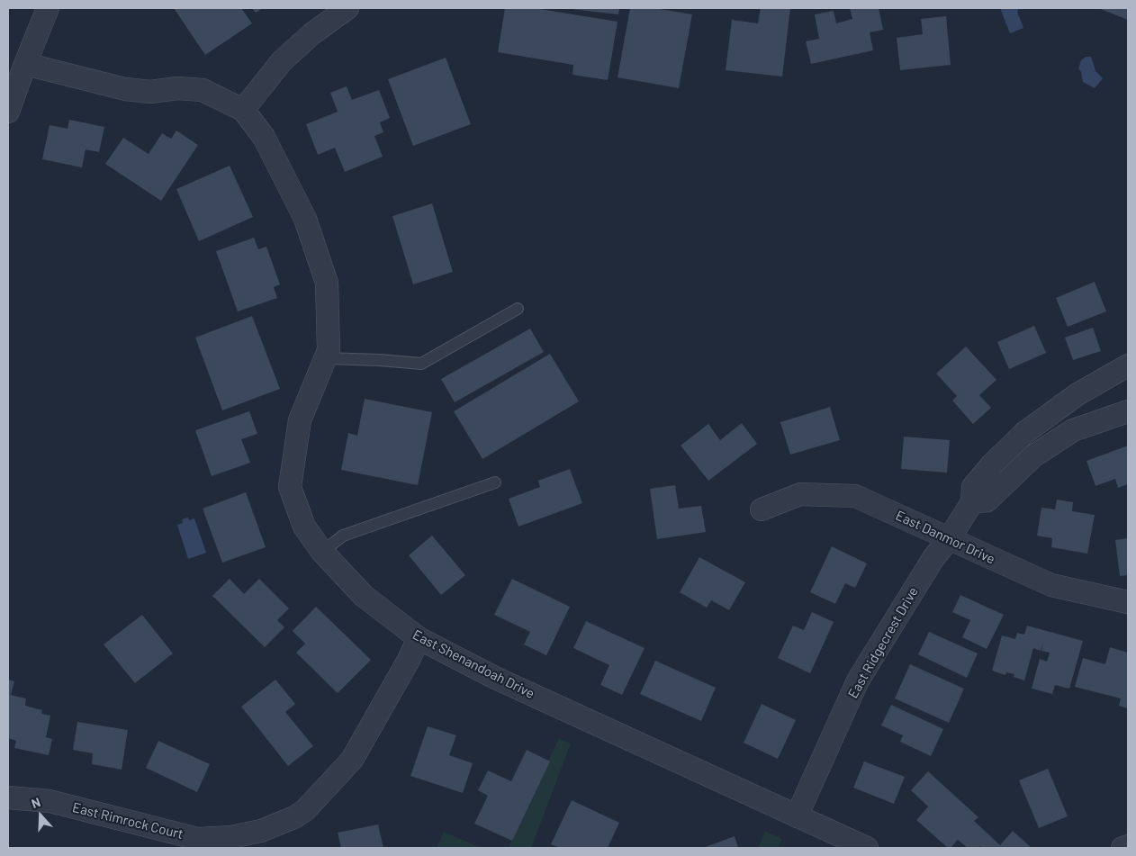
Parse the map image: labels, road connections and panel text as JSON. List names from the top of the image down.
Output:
{
  "streets": {
    "street": [
      "East Danmor Drive",
      "East Ridgecrest Drive",
      "East Shenandoah Drive",
      "East Rimrock Court"
    ]
  },
  "crossings": [
    ["East Danmor Drive", "East Ridgecrest Drive"],
    ["East Ridgecrest Drive", "East Shenandoah Drive"],
    ["East Shenandoah Drive", "East Rimrock Court"]
  ],
  "north": "top"
}
